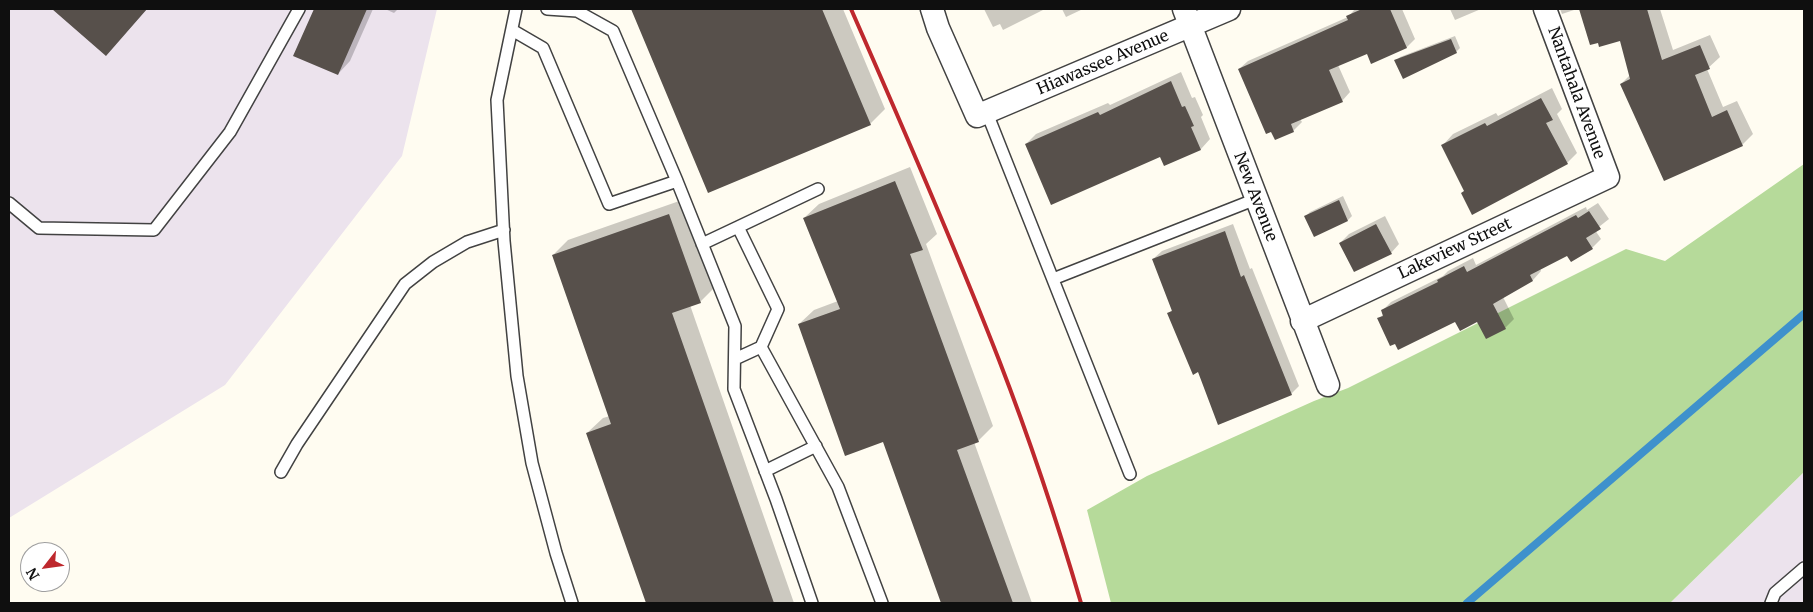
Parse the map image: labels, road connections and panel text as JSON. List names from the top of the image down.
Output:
{
  "streets": {
    "street": [
      "Hiawassee Avenue",
      "Nantahala Avenue",
      "New Avenue",
      "Lakeview Street"
    ]
  },
  "crossings": [
    ["Hiawassee Avenue", "New Avenue"],
    ["Nantahala Avenue", "Lakeview Street"],
    ["New Avenue", "Lakeview Street"]
  ],
  "north": "bottom left"
}
